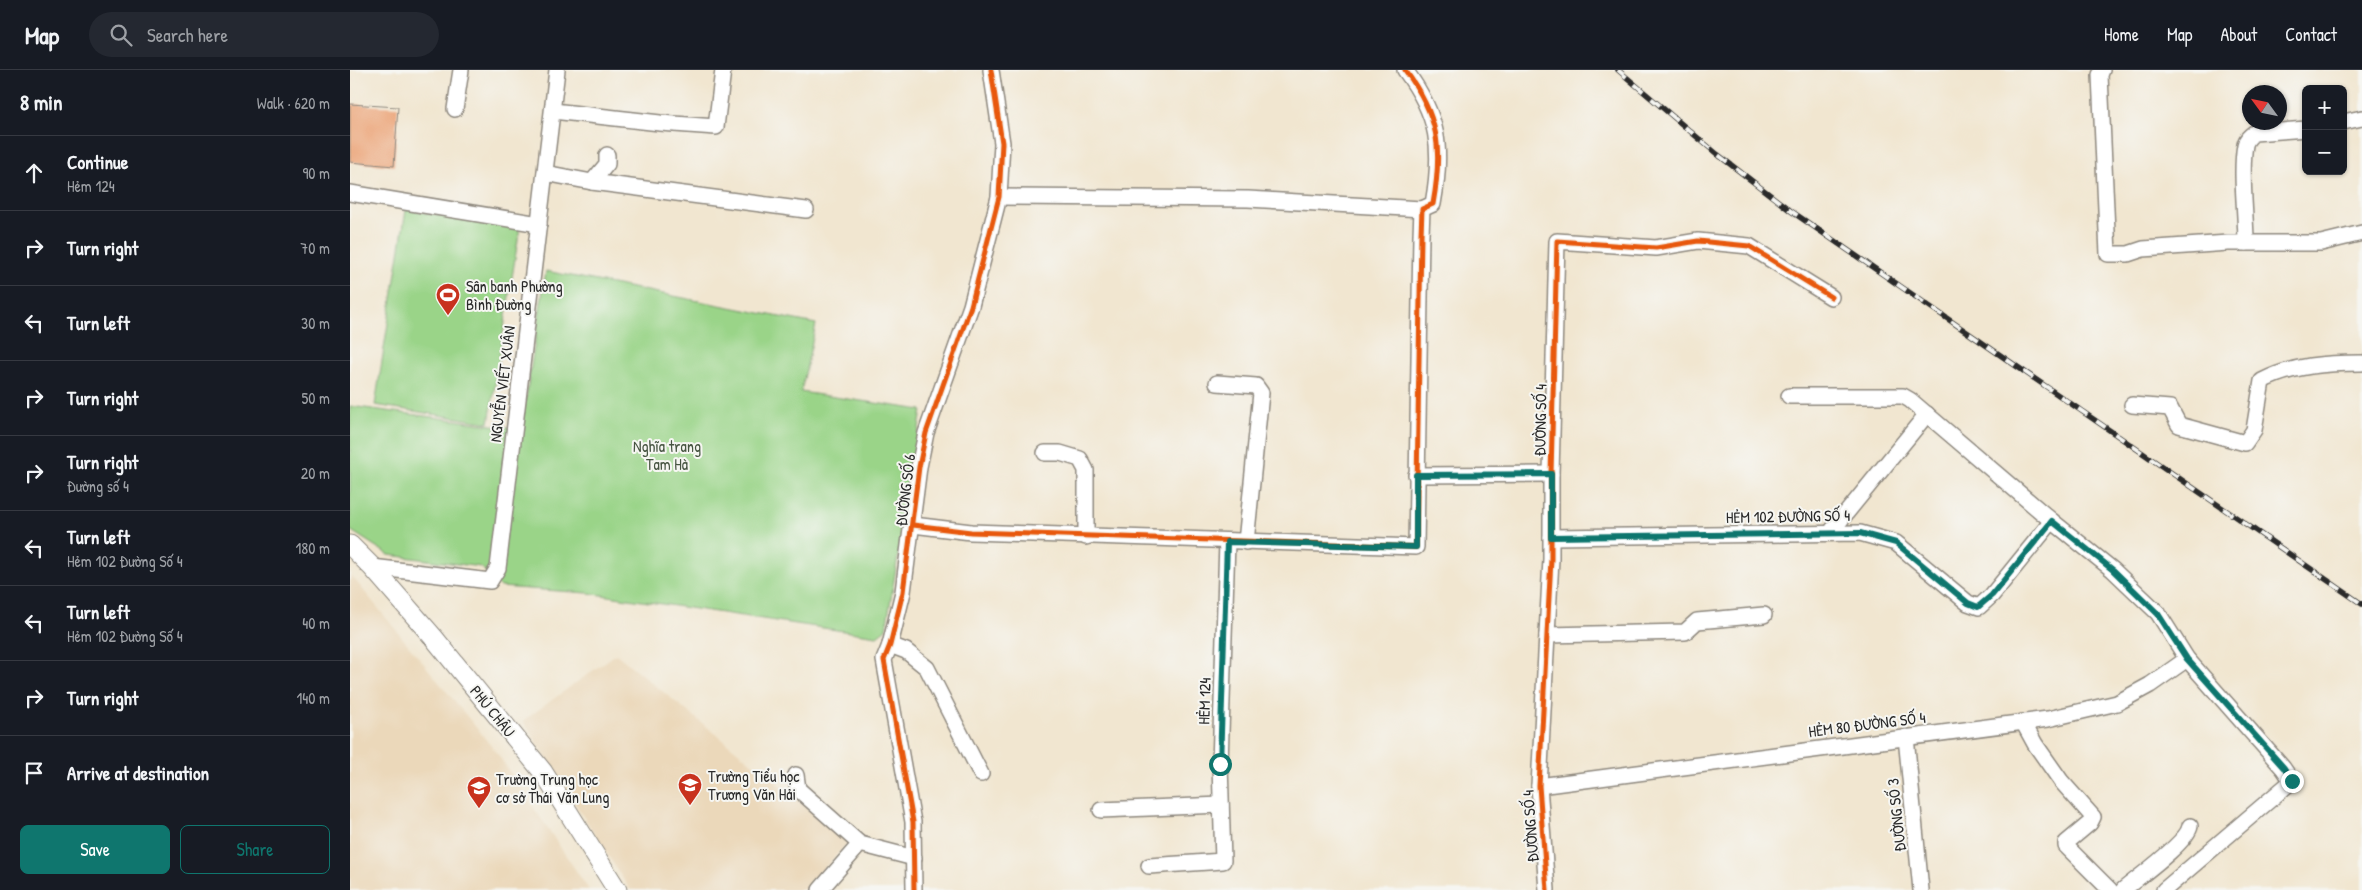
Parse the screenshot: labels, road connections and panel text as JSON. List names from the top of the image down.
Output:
{
  "streets": {
    "street": [
      "NGUYỄN VIẾT XUÂN",
      "ĐƯỜNG SỐ 4",
      "ĐƯỜNG SỐ 6",
      "HẺM 102 ĐƯỜNG SỐ 4",
      "HẺM 124",
      "PHÚ CHÂU",
      "HẺM 80 ĐƯỜNG SỐ 4",
      "ĐƯỜNG SỐ 3"
    ]
  },
  "crossings": [
    ["NGUYỄN VIẾT XUÂN", "PHÚ CHÂU"],
    ["ĐƯỜNG SỐ 4", "HẺM 102 ĐƯỜNG SỐ 4"],
    ["ĐƯỜNG SỐ 4", "HẺM 80 ĐƯỜNG SỐ 4"],
    ["HẺM 80 ĐƯỜNG SỐ 4", "ĐƯỜNG SỐ 3"]
  ],
  "parks": ["Nghĩa trang Tam Hà"],
  "places": {
    "sports": ["Sân banh Phường Bình Đường"],
    "school or university": ["Trường Tiểu học Trương Văn Hải", "Trường Trung học cơ sở Thái Văn Lung"]
  },
  "north": "top left",
  "page": {
    "header": "Map",
    "search": "Search here",
    "nav": [
      "Home",
      "Map",
      "About",
      "Contact"
    ],
    "heading": ["8 min", "Walk · 620 m"],
    "map_buttons": ["+", "−"],
    "list": [
      ["Continue", "Hẻm 124", "90 m"],
      ["Turn right", "70 m"],
      ["Turn left", "30 m"],
      ["Turn right", "50 m"],
      ["Turn right", "Đường số 4", "20 m"],
      ["Turn left", "Hẻm 102 Đường Số 4", "180 m"],
      ["Turn left", "Hẻm 102 Đường Số 4", "40 m"],
      ["Turn right", "140 m"],
      "Arrive at destination"
    ],
    "buttons": ["Save", "Share"]
  }
}
